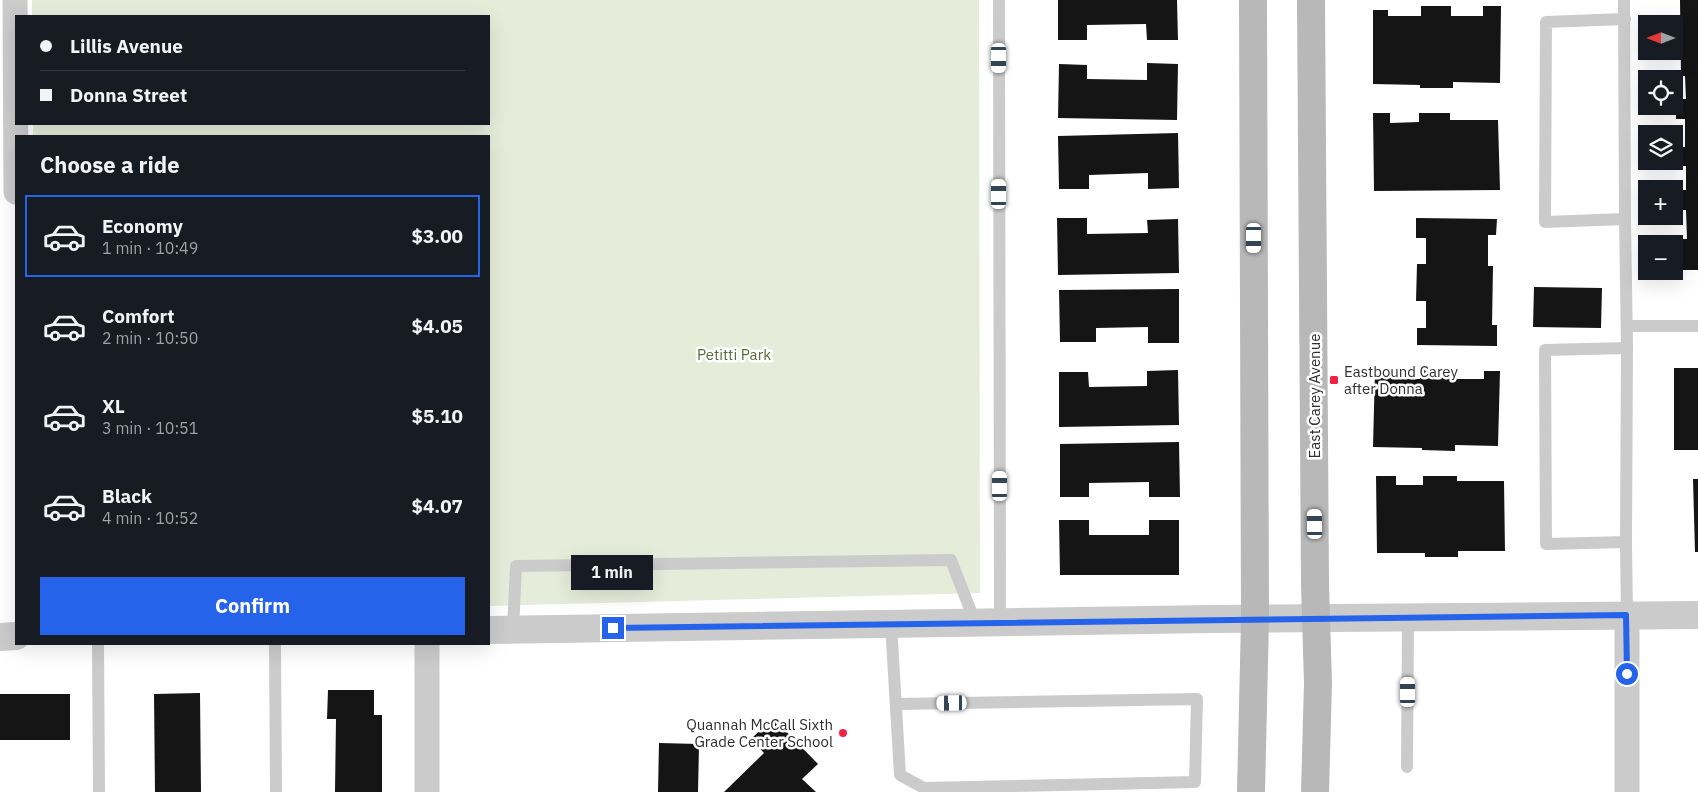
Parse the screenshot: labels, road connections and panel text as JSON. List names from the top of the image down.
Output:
{
  "streets": {
    "main road": ["East Carey Avenue"]
  },
  "parks": ["Petitti Park"],
  "places": {
    "transit": ["Eastbound Carey after Donna"],
    "other": ["Quannah McCall Sixth Grade Center School"]
  },
  "north": "left",
  "page": {
    "map_buttons": ["+", "−"],
    "banner": ["Lillis Avenue", "Donna Street"],
    "heading": "Choose a ride",
    "list": [
      {
        "name": "Economy",
        "note": "1 min · 10:49",
        "value": "$3.00"
      },
      {
        "name": "Comfort",
        "note": "2 min · 10:50",
        "value": "$4.05"
      },
      {
        "name": "XL",
        "note": "3 min · 10:51",
        "value": "$5.10"
      },
      {
        "name": "Black",
        "note": "4 min · 10:52",
        "value": "$4.07"
      }
    ],
    "bubble": "1 min",
    "buttons": "Confirm"
  }
}
